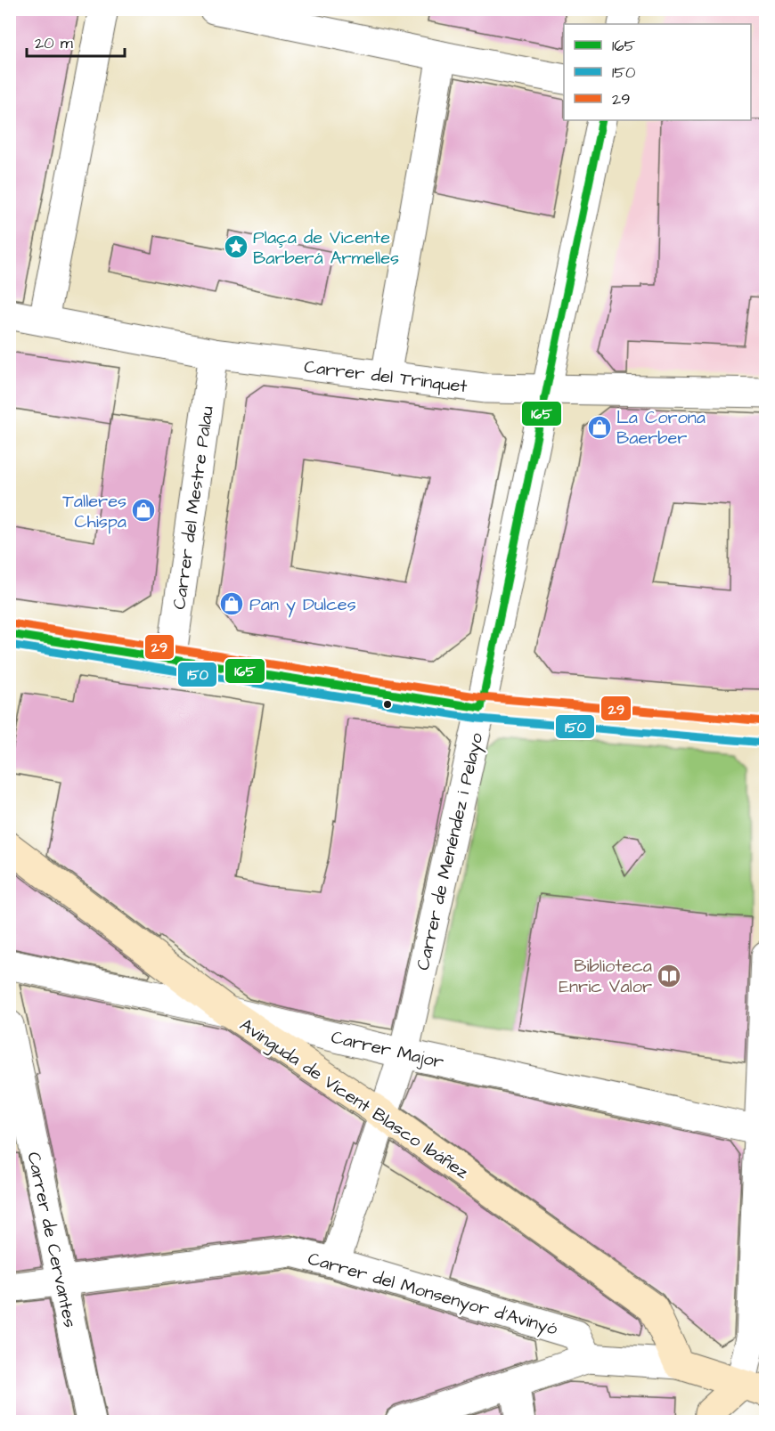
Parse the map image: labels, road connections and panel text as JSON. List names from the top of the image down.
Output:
{
  "streets": {
    "street": [
      "Carrer del Trinquet",
      "Carrer del Mestre Palau",
      "Carrer de Menéndez i Pelayo",
      "Carrer Major",
      "Avinguda de Vicent Blasco Ibáñez",
      "Carrer de Cervantes",
      "Carrer del Monsenyor d'Avinyó"
    ]
  },
  "crossings": [
    ["Carrer del Trinquet", "Carrer del Mestre Palau"],
    ["Carrer del Trinquet", "Carrer de Menéndez i Pelayo"],
    ["Carrer de Menéndez i Pelayo", "Carrer Major"],
    ["Carrer de Menéndez i Pelayo", "Avinguda de Vicent Blasco Ibáñez"],
    ["Carrer de Menéndez i Pelayo", "Carrer del Monsenyor d'Avinyó"],
    ["Carrer Major", "Avinguda de Vicent Blasco Ibáñez"],
    ["Carrer de Cervantes", "Carrer del Monsenyor d'Avinyó"]
  ],
  "places": {
    "place": ["Plaça de Vicente Barberá Armelles"],
    "shop": ["La Corona Baerber", "Talleres Chispa", "Pan y Dulces"],
    "library": ["Biblioteca Enric Valor"]
  },
  "lines": ["transit line 165", "transit line 29", "transit line 150"],
  "legend": ["165", "150", "29"],
  "scale_bar": "20 m"
}
